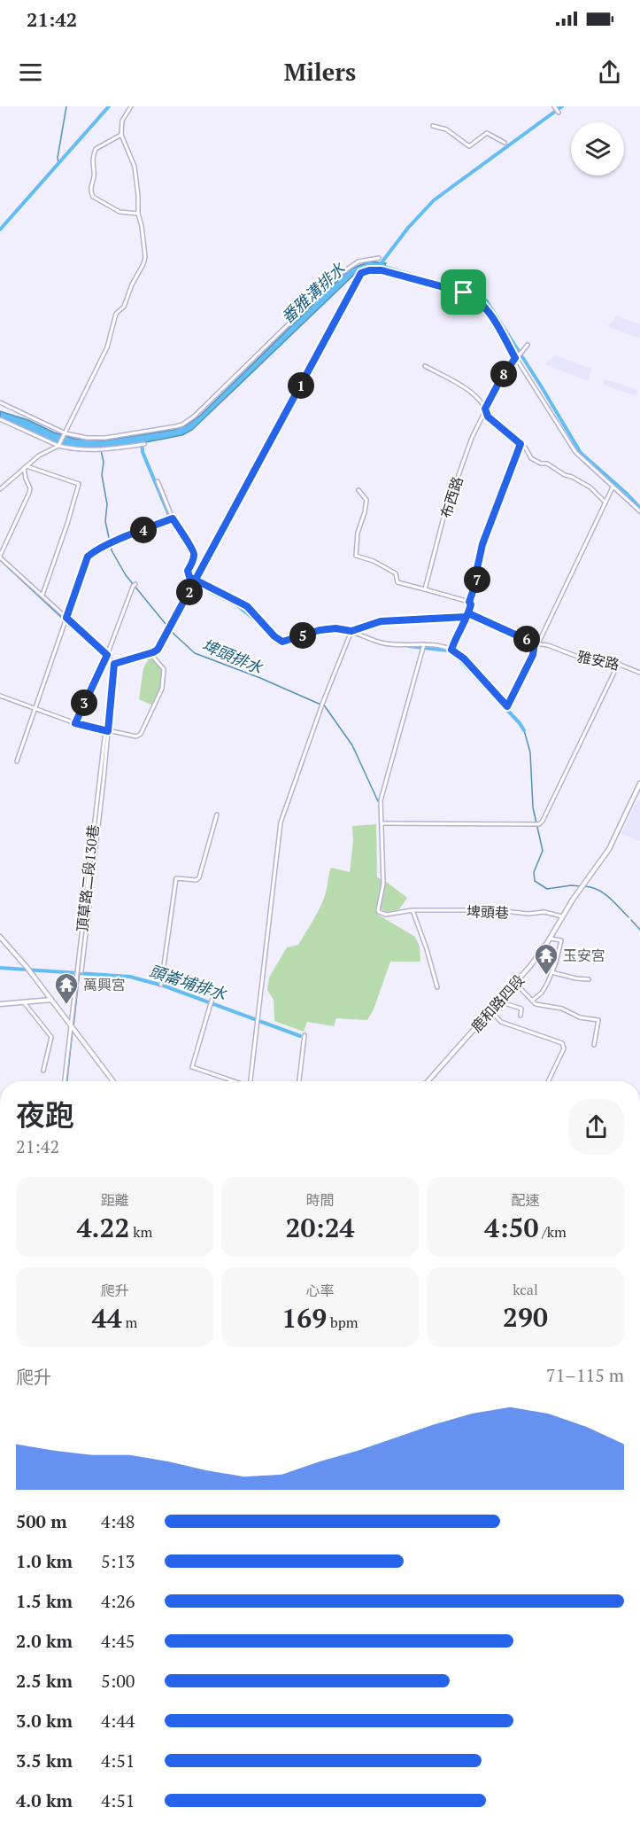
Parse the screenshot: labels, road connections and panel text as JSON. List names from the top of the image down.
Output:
{
  "streets": {
    "main road": ["鹿和路四段"],
    "street": [
      "布西路",
      "雅安路",
      "頂草路二段130巷",
      "埤頭巷"
    ]
  },
  "crossings": [
    ["埤頭巷", "鹿和路四段"]
  ],
  "water": ["番雅溝排水", "埤頭排水", "頭崙埔排水"],
  "places": {
    "temple": ["玉安宮", "萬興宮"]
  },
  "page": {
    "status": "21:42",
    "header": "Milers",
    "pins": [
      "8",
      "1",
      "4",
      "7",
      "2",
      "5",
      "6",
      "3"
    ],
    "heading": ["夜跑", "21:42"],
    "stats": [
      ["距離", "4.22 km"],
      ["時間", "20:24"],
      ["配速", "4:50 /km"],
      ["爬升", "44 m"],
      ["心率", "169 bpm"],
      ["kcal", "290"]
    ],
    "chart": ["爬升", "71–115 m"],
    "list": [
      {
        "name": "500 m",
        "note": "4:48"
      },
      {
        "name": "1.0 km",
        "note": "5:13"
      },
      {
        "name": "1.5 km",
        "note": "4:26"
      },
      {
        "name": "2.0 km",
        "note": "4:45"
      },
      {
        "name": "2.5 km",
        "note": "5:00"
      },
      {
        "name": "3.0 km",
        "note": "4:44"
      },
      {
        "name": "3.5 km",
        "note": "4:51"
      },
      {
        "name": "4.0 km",
        "note": "4:51"
      }
    ]
  }
}
